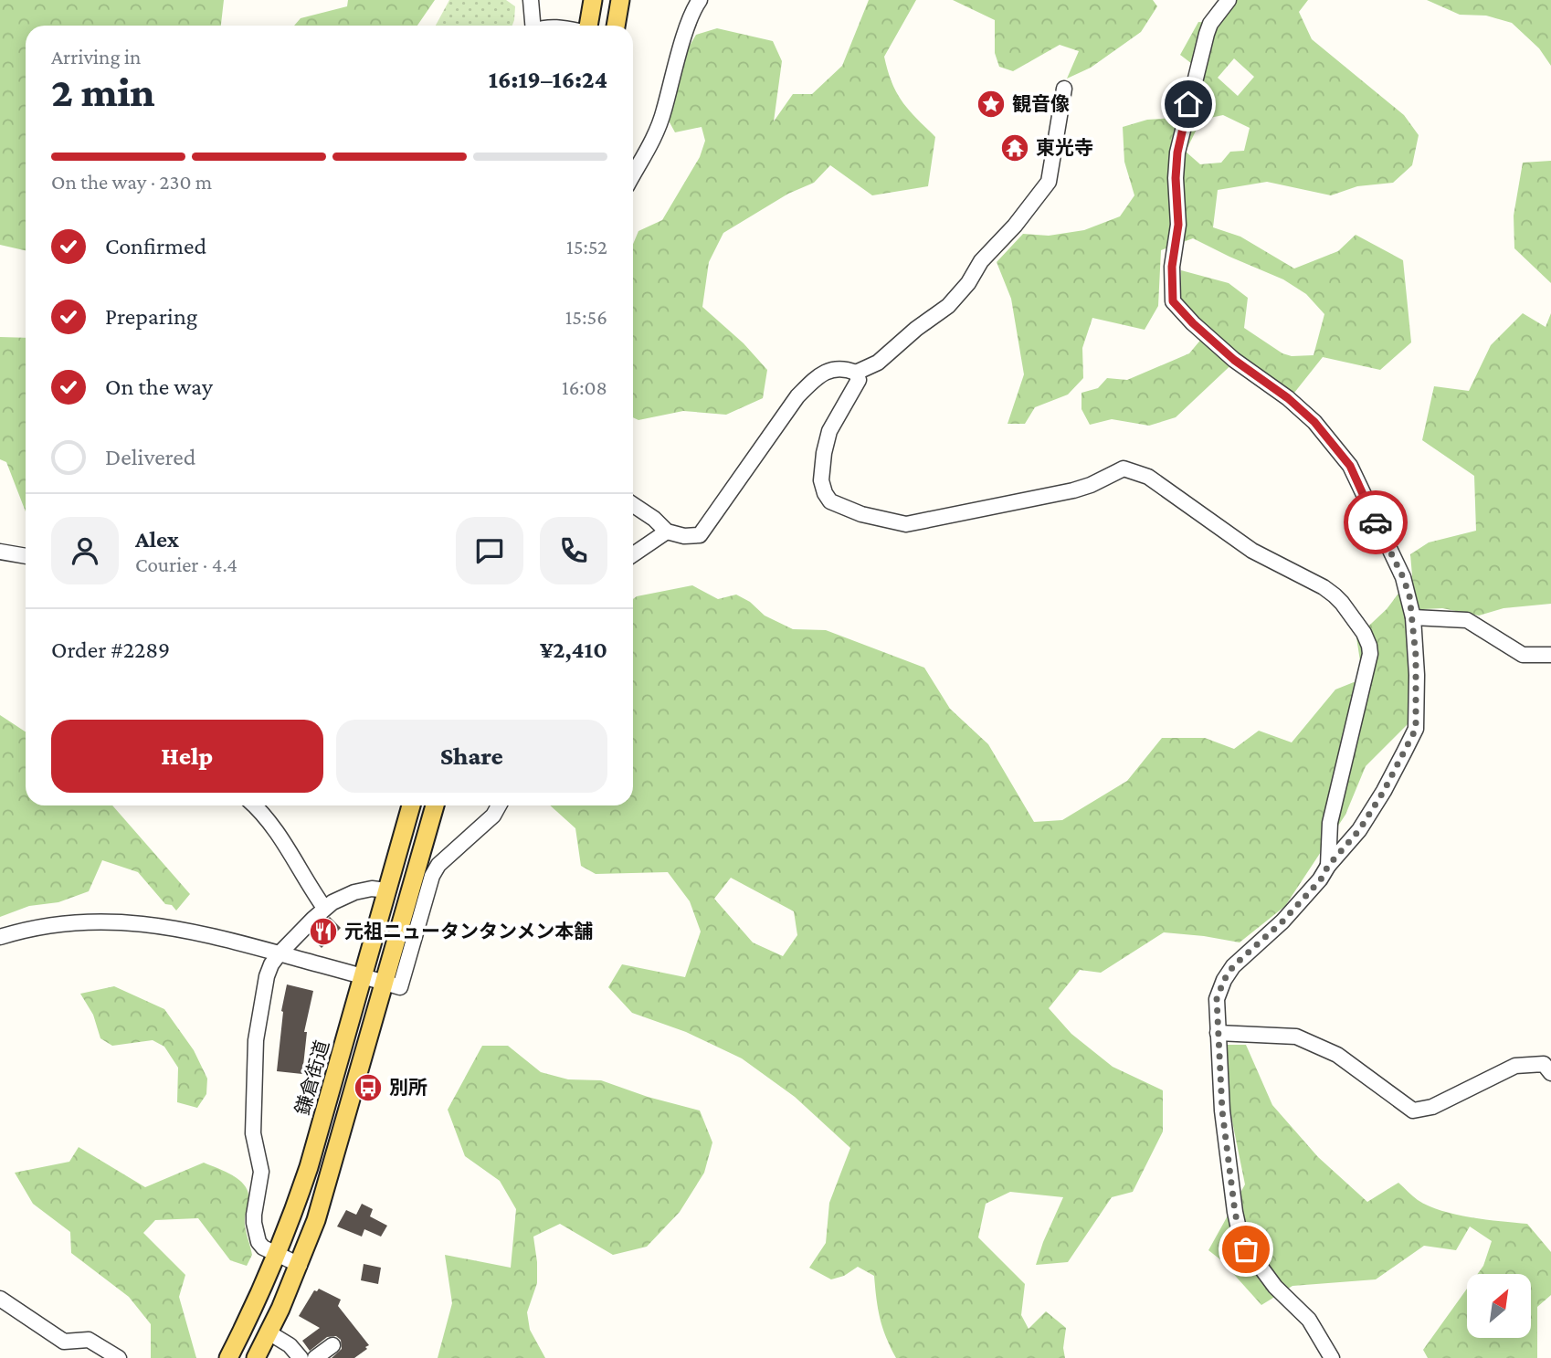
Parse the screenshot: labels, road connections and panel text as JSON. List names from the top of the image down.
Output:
{
  "streets": {
    "main road": ["鎌倉街道"]
  },
  "places": {
    "place": ["観音像"],
    "temple": ["東光寺"],
    "restaurant": ["元祖ニュータンタンメン本舗"],
    "bus stop": ["別所"]
  },
  "north": "top right",
  "page": {
    "heading": ["2 min", "Arriving in", "16:19–16:24"],
    "panel": [
      "Alex",
      "Courier · 4.4",
      "Order #2289",
      "¥2,410"
    ],
    "bar": "On the way · 230 m",
    "list": [
      ["Confirmed", "15:52"],
      ["Preparing", "15:56"],
      ["On the way", "16:08"],
      "Delivered"
    ],
    "buttons": ["Help", "Share"]
  }
}
